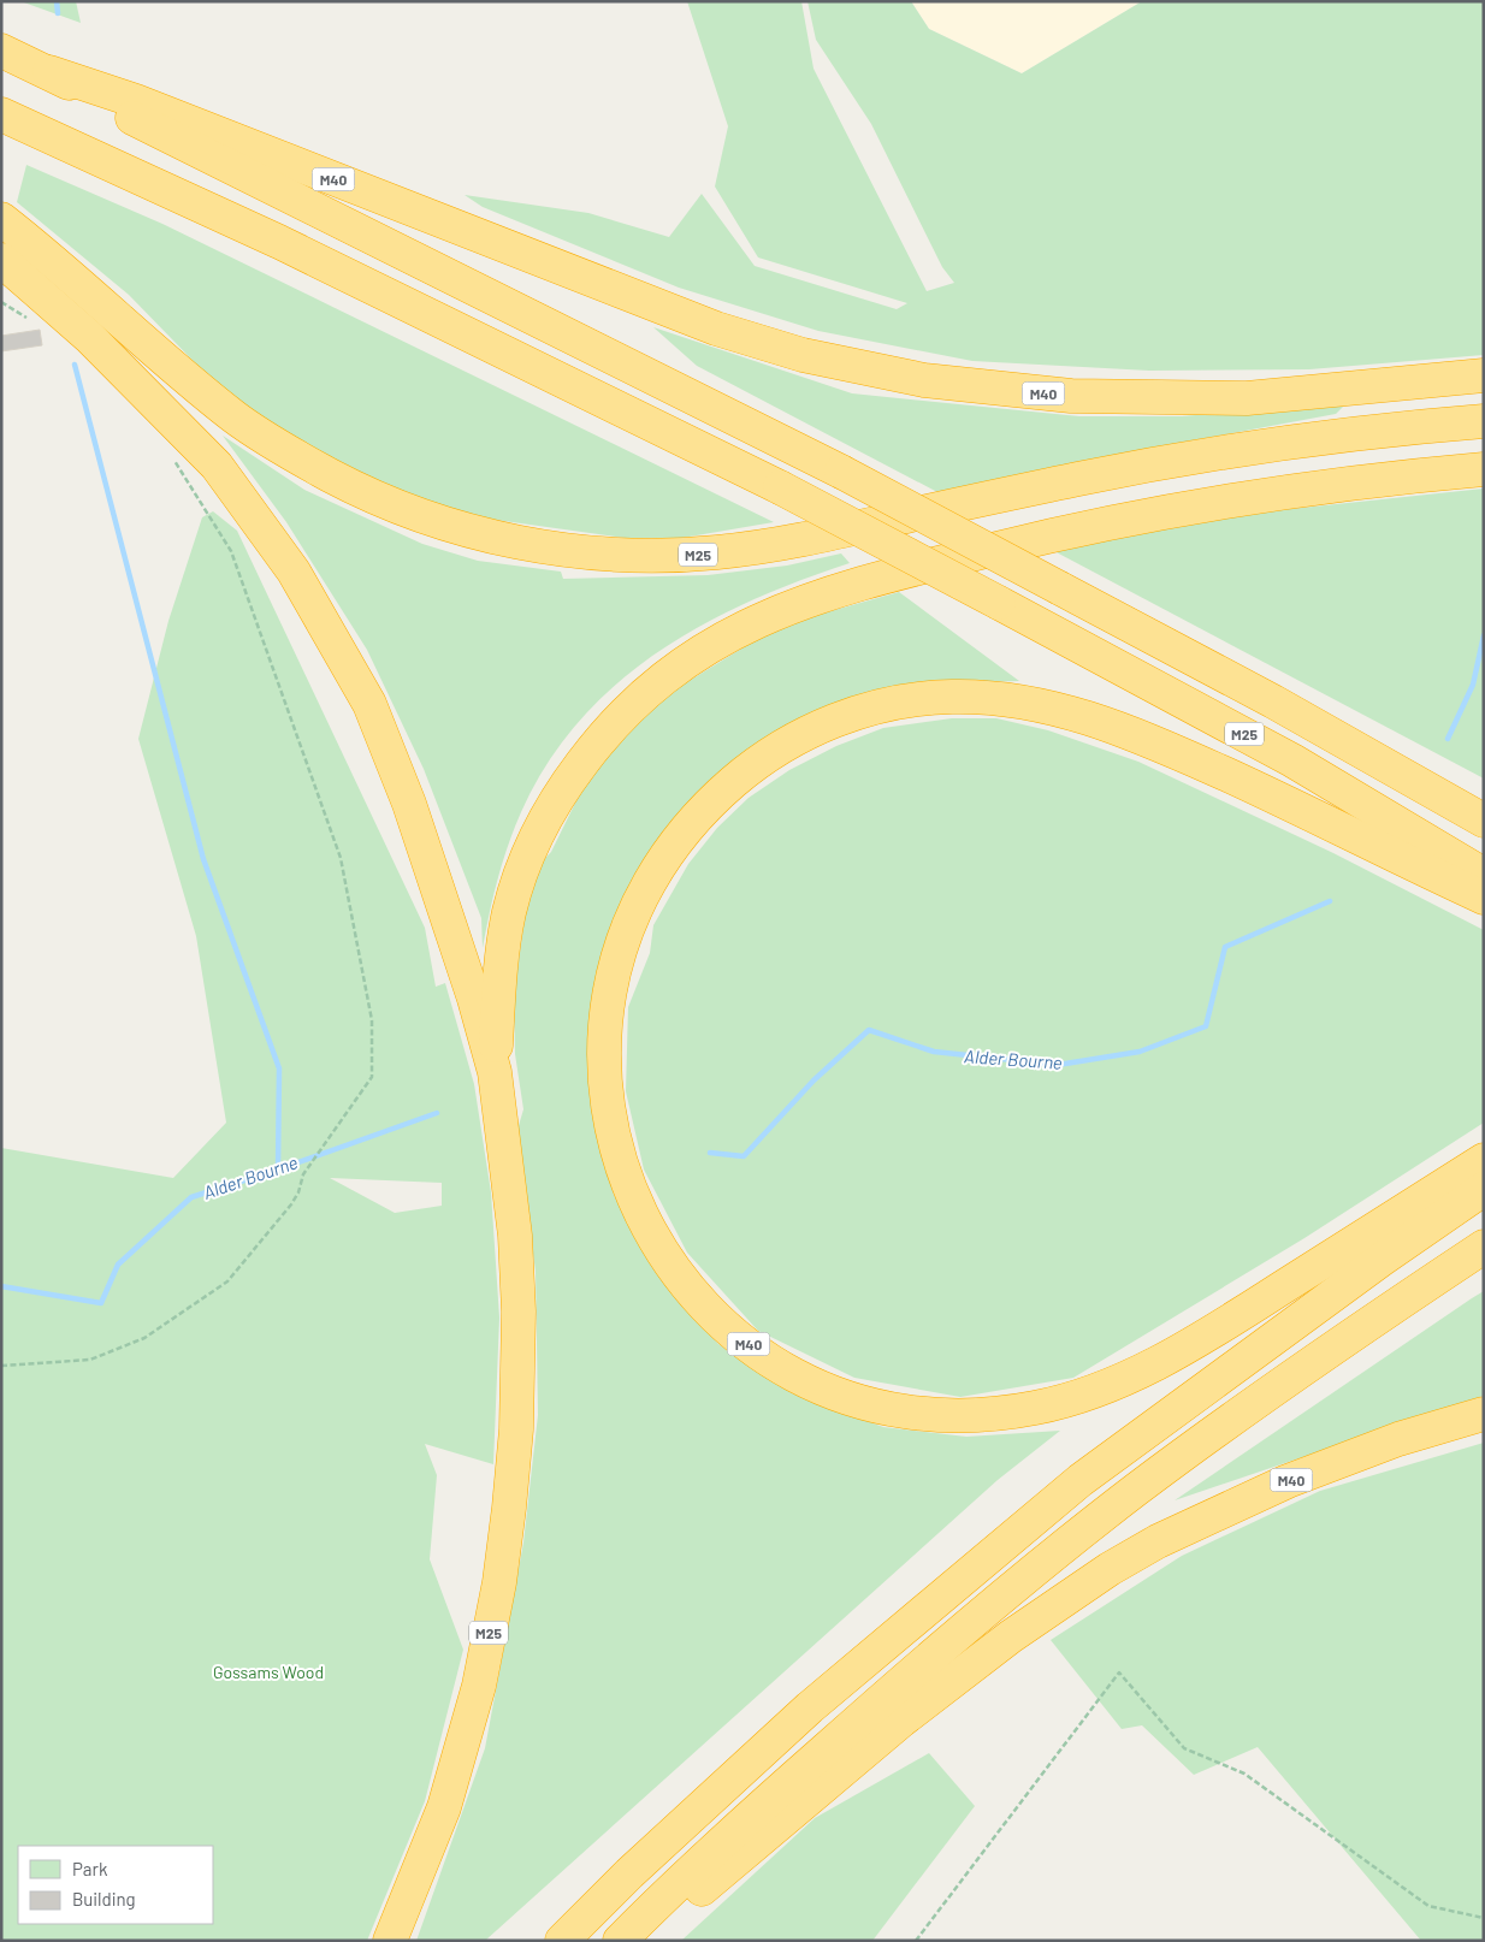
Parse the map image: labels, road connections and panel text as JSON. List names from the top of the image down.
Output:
{
  "streets": {
    "highway": ["M40", "M25"]
  },
  "crossings": [
    ["M40", "M25"]
  ],
  "water": ["Alder Bourne"],
  "parks": ["Gossams Wood"],
  "legend": ["Park", "Building"]
}
